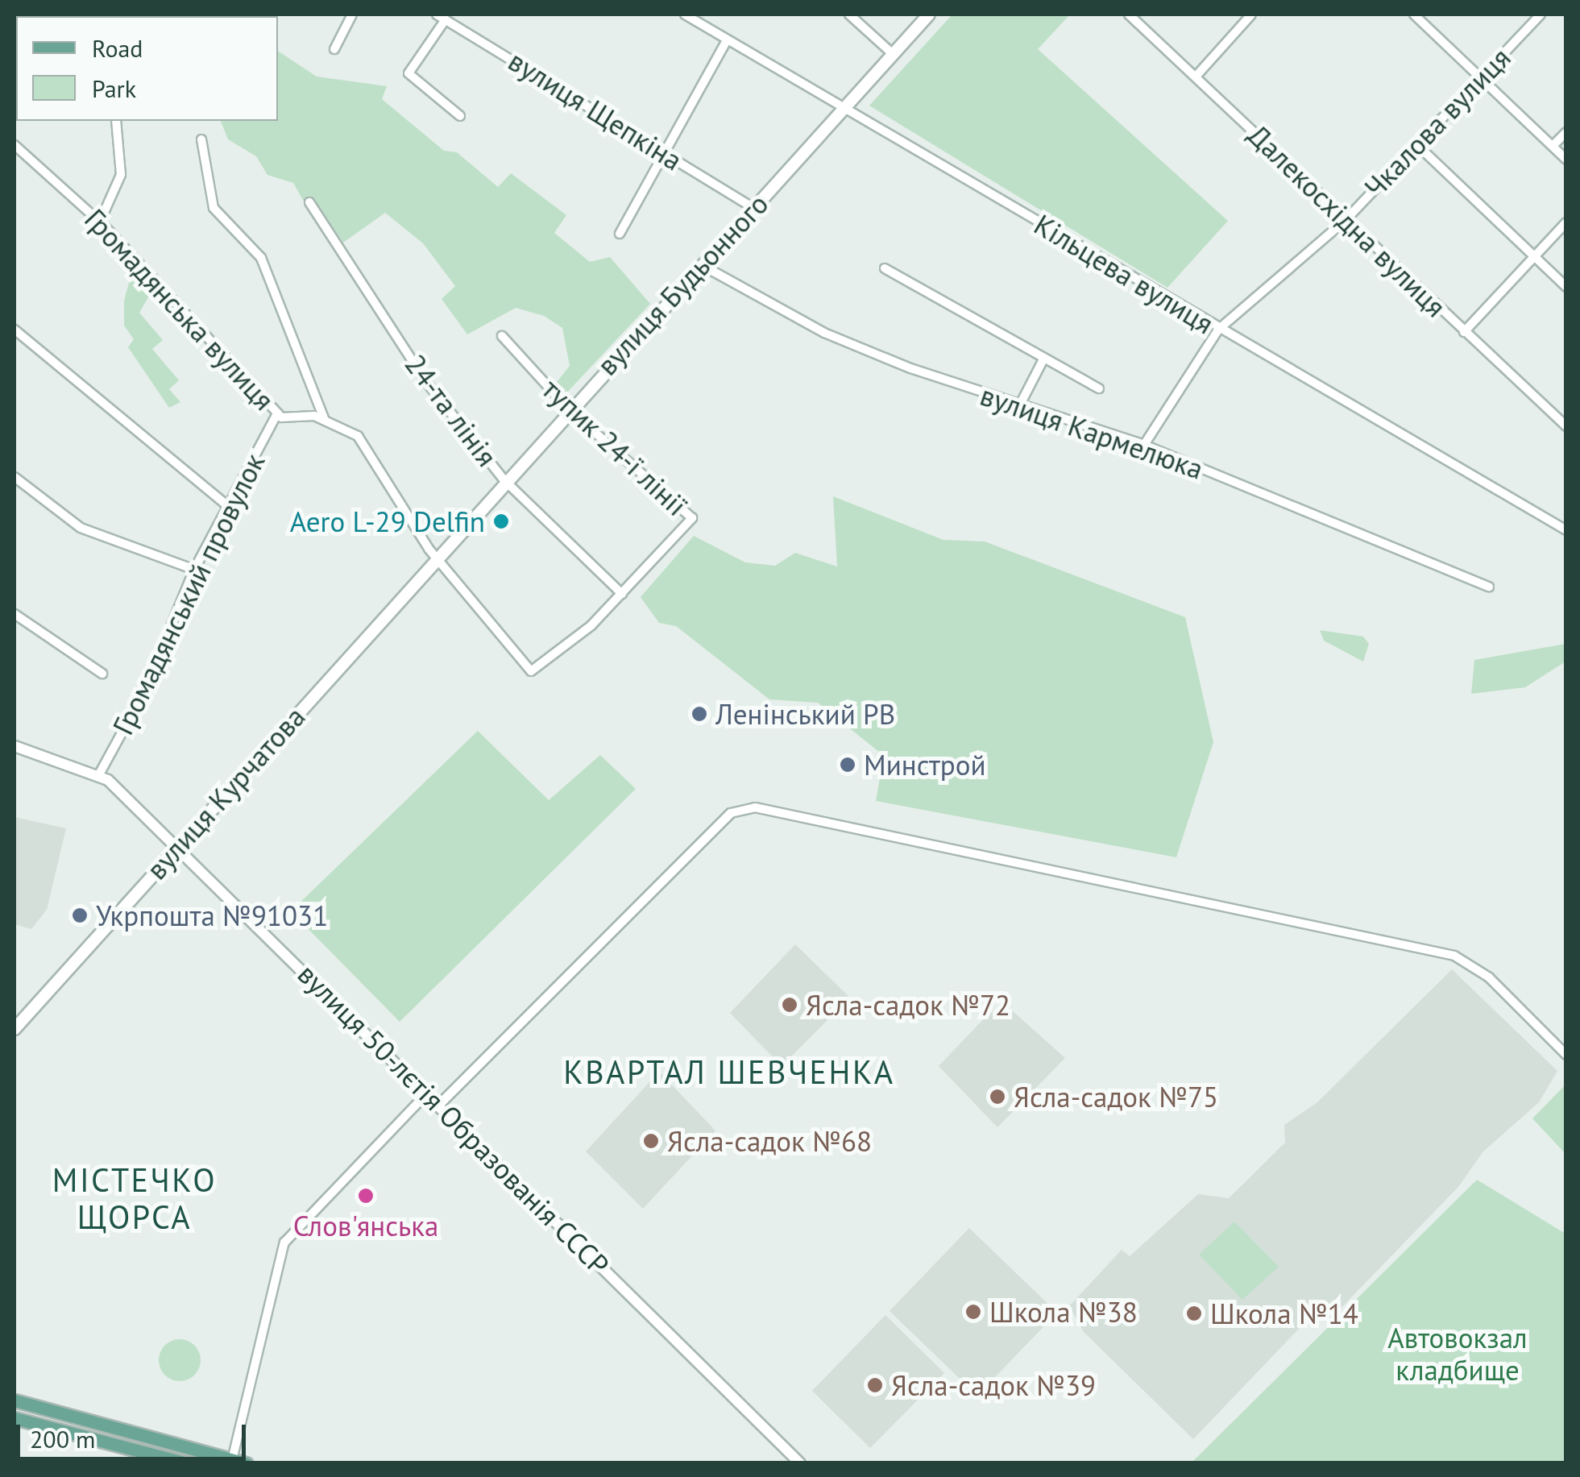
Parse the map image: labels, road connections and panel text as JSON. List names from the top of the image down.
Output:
{
  "streets": {
    "main road": ["вулиця Будьонного", "вулиця Курчатова"],
    "street": [
      "вулиця Щепкіна",
      "Чкалова вулиця",
      "Далекосхідна вулиця",
      "Кільцева вулиця",
      "Громадянська вулиця",
      "24-та лінія",
      "вулиця Кармелюка",
      "тупик 24-ї лінії",
      "Громадянський провулок",
      "вулиця 50-лєтія Образованія СССР"
    ]
  },
  "crossings": [
    ["вулиця Щепкіна", "вулиця Будьонного"],
    ["Чкалова вулиця", "Далекосхідна вулиця"],
    ["Чкалова вулиця", "Кільцева вулиця"],
    ["Чкалова вулиця", "вулиця Кармелюка"],
    ["Кільцева вулиця", "вулиця Будьонного"],
    ["вулиця Будьонного", "Громадянська вулиця"],
    ["вулиця Будьонного", "24-та лінія"],
    ["вулиця Будьонного", "вулиця Кармелюка"],
    ["вулиця Будьонного", "тупик 24-ї лінії"],
    ["вулиця Будьонного", "вулиця Курчатова"],
    ["Громадянська вулиця", "24-та лінія"],
    ["Громадянська вулиця", "тупик 24-ї лінії"],
    ["Громадянська вулиця", "Громадянський провулок"],
    ["Громадянська вулиця", "вулиця Курчатова"],
    ["24-та лінія", "тупик 24-ї лінії"],
    ["Громадянський провулок", "вулиця 50-лєтія Образованія СССР"],
    ["вулиця Курчатова", "вулиця 50-лєтія Образованія СССР"]
  ],
  "districts": ["КВАРТАЛ ШЕВЧЕНКА", "МІСТЕЧКО ЩОРСА"],
  "parks": ["Автовокзал кладбище"],
  "places": [
    "Aero L-29 Delfin",
    "Ленінський РВ",
    "Минстрой",
    "Укрпошта №91031",
    "Ясла-садок №72",
    "Ясла-садок №75",
    "Ясла-садок №68",
    "Слов'янська",
    "Школа №38",
    "Школа №14",
    "Ясла-садок №39"
  ],
  "legend": ["Road", "Park"],
  "scale_bar": "200 m"
}
